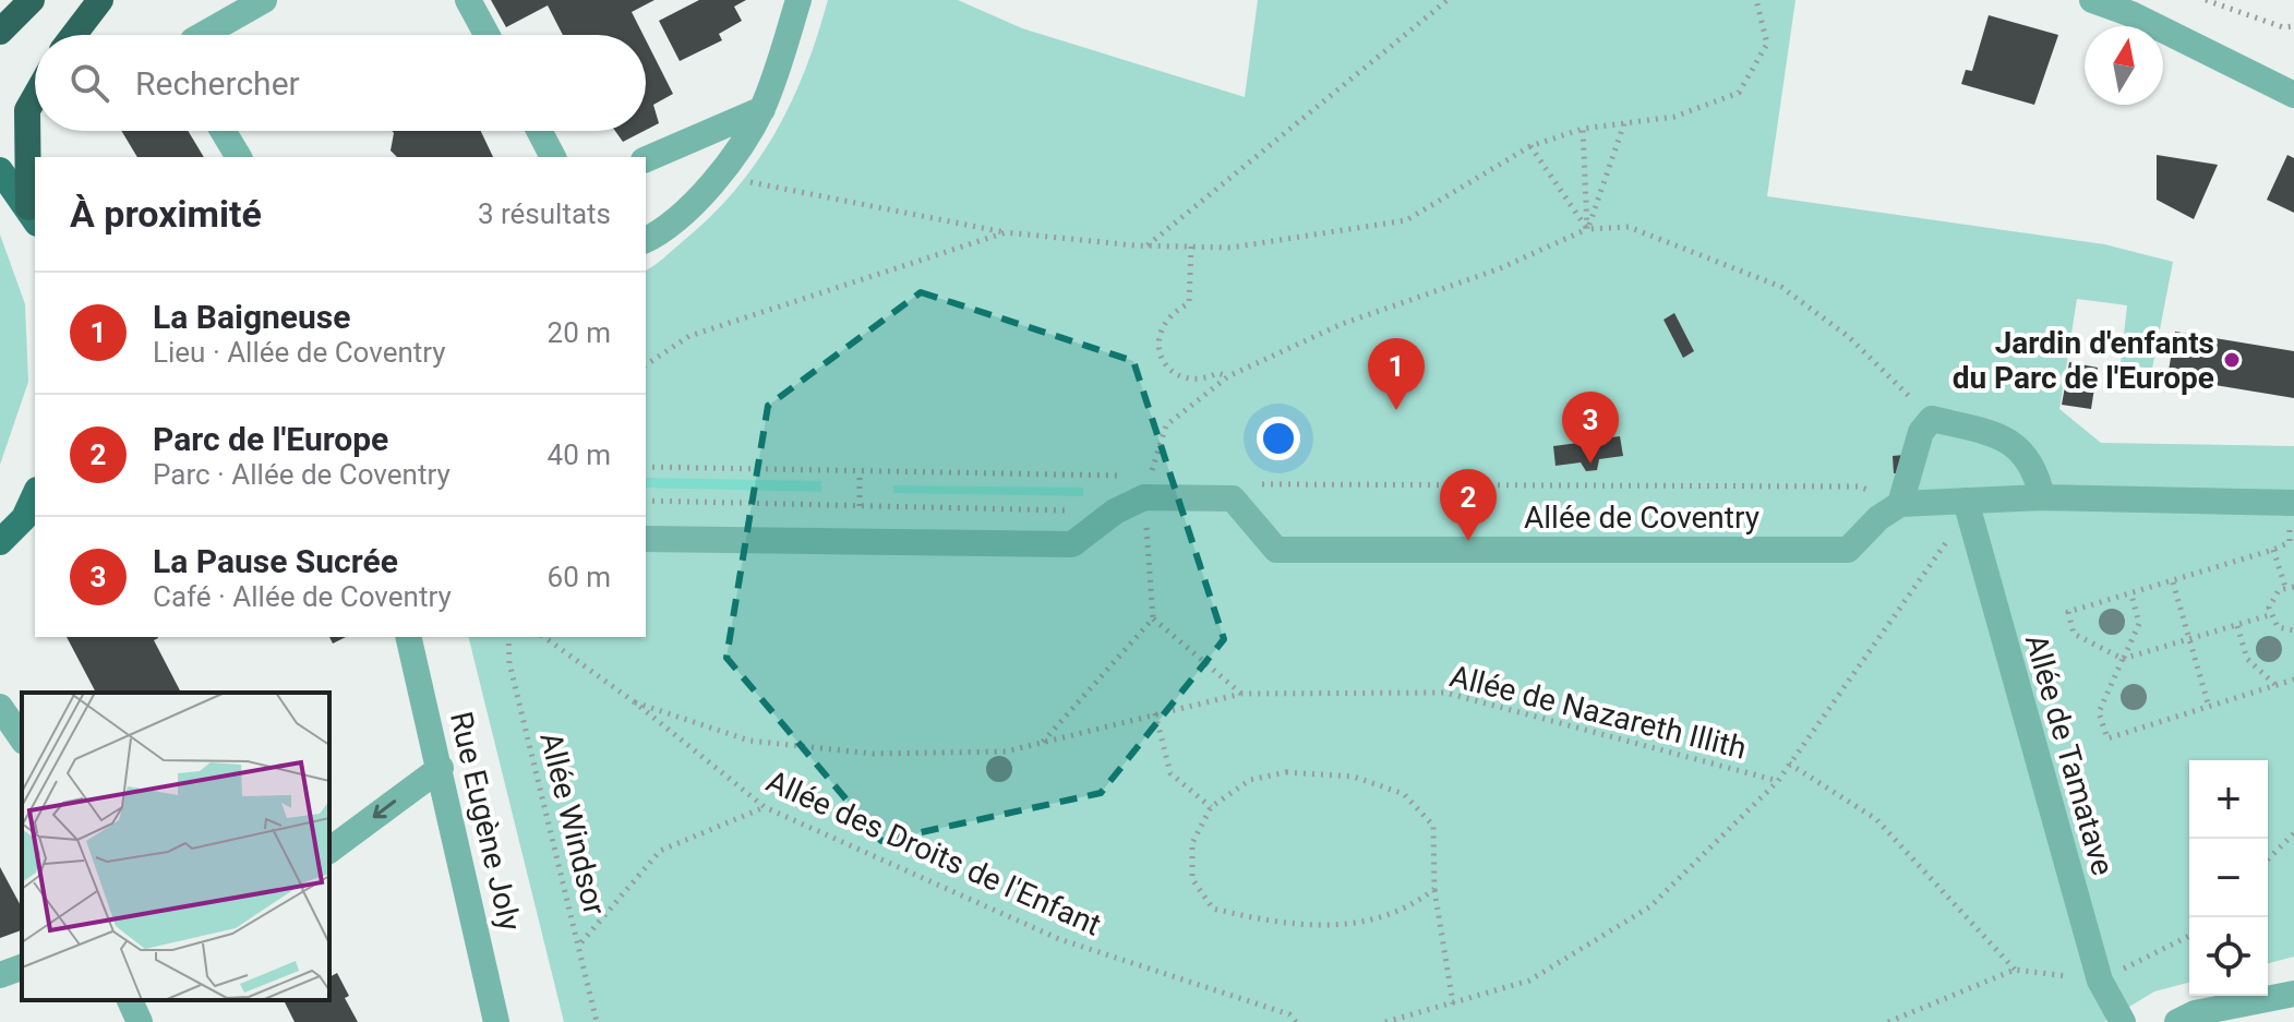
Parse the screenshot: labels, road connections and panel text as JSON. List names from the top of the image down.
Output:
{
  "streets": {
    "street": ["Allée de Coventry", "Allée de Tamatave", "Rue Eugène Joly"],
    "path": ["Allée de Nazareth Illith", "Allée Windsor", "Allée des Droits de l'Enfant"]
  },
  "crossings": [
    ["Allée de Nazareth Illith", "Allée des Droits de l'Enfant"]
  ],
  "places": ["Jardin d'enfants du Parc de l'Europe"],
  "north": "top",
  "page": {
    "search": "Rechercher",
    "heading": ["À proximité", "3 résultats"],
    "list": [
      {
        "mark": "1",
        "name": "La Baigneuse",
        "note": "Lieu · Allée de Coventry",
        "value": "20 m"
      },
      {
        "mark": "2",
        "name": "Parc de l'Europe",
        "note": "Parc · Allée de Coventry",
        "value": "40 m"
      },
      {
        "mark": "3",
        "name": "La Pause Sucrée",
        "note": "Café · Allée de Coventry",
        "value": "60 m"
      }
    ],
    "pins": ["1", "3", "2"],
    "map_buttons": ["+", "−"]
  }
}
